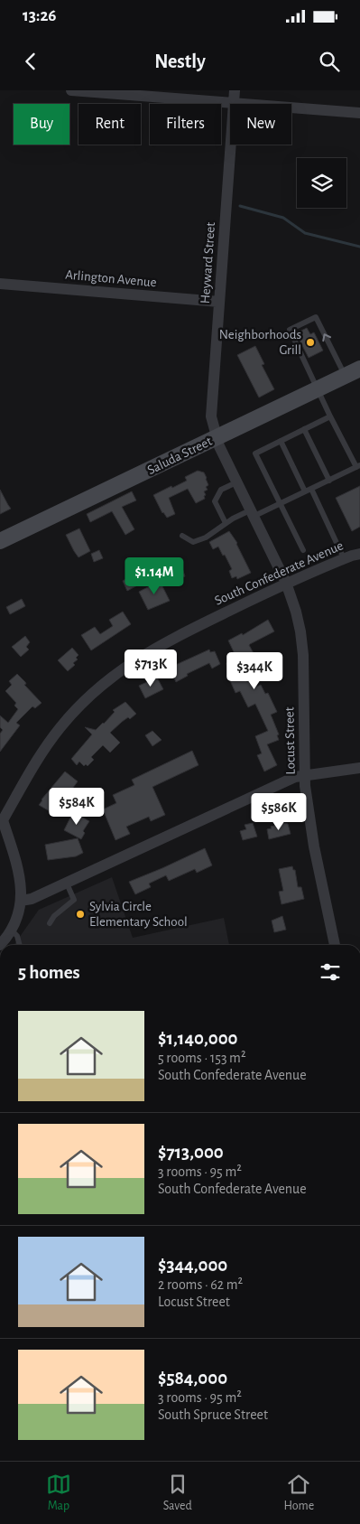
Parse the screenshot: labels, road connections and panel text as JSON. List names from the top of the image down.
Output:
{
  "streets": {
    "main road": ["Saluda Street"],
    "street": [
      "Heyward Street",
      "Arlington Avenue",
      "South Confederate Avenue",
      "Locust Street"
    ]
  },
  "crossings": [
    ["Heyward Street", "Arlington Avenue"],
    ["Heyward Street", "Saluda Street"],
    ["Heyward Street", "Locust Street"],
    ["Saluda Street", "Locust Street"],
    ["South Confederate Avenue", "Locust Street"]
  ],
  "places": ["Neighborhoods Grill", "Sylvia Circle Elementary School"],
  "page": {
    "status": "13:26",
    "header": "Nestly",
    "chip": [
      "Buy",
      "Rent",
      "Filters",
      "New"
    ],
    "price": [
      "$1.14M",
      "$713K",
      "$344K",
      "$584K",
      "$586K"
    ],
    "heading": "5 homes",
    "list": [
      {
        "name": "$1,140,000",
        "note": "5 rooms · 153 m² · South Confederate Avenue"
      },
      {
        "name": "$713,000",
        "note": "3 rooms · 95 m² · South Confederate Avenue"
      },
      {
        "name": "$344,000",
        "note": "2 rooms · 62 m² · Locust Street"
      },
      {
        "name": "$584,000",
        "note": "3 rooms · 95 m² · South Spruce Street"
      }
    ],
    "tabs": ["Map", "Saved", "Home"]
  }
}
